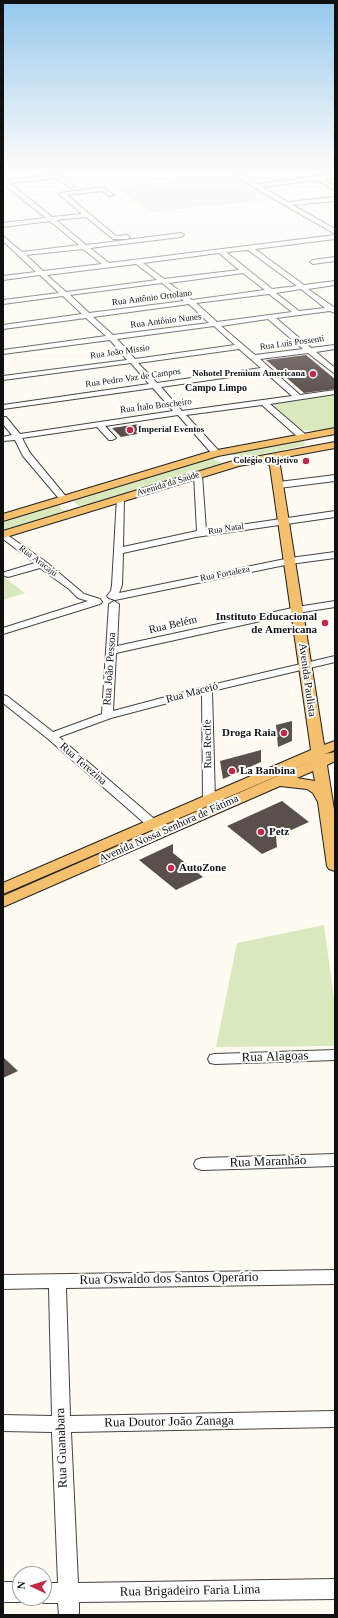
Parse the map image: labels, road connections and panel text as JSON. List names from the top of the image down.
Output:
{
  "streets": {
    "main road": ["Avenida da Saúde", "Avenida Paulista", "Avenida Nossa Senhora de Fátima"],
    "street": [
      "Rua Antônio Ortolano",
      "Rua Antônio Nunes",
      "Rua Luís Possenti",
      "Rua João Missio",
      "Rua Pedro Vaz de Campos",
      "Rua Ítalo Boscheiro",
      "Rua Natal",
      "Rua Aracajú",
      "Rua Fortaleza",
      "Rua Belém",
      "Rua João Pessoa",
      "Rua Maceió",
      "Rua Recife",
      "Rua Terezina",
      "Rua Alagoas",
      "Rua Maranhão",
      "Rua Oswaldo dos Santos Operário",
      "Rua Doutor João Zanaga",
      "Rua Guanabara",
      "Rua Brigadeiro Faria Lima"
    ]
  },
  "crossings": [
    ["Avenida da Saúde", "Rua Aracajú"],
    ["Avenida da Saúde", "Avenida Paulista"],
    ["Rua Natal", "Avenida Paulista"],
    ["Rua Aracajú", "Rua Fortaleza"],
    ["Rua Aracajú", "Rua João Pessoa"],
    ["Rua Fortaleza", "Rua João Pessoa"],
    ["Rua Fortaleza", "Avenida Paulista"],
    ["Rua Belém", "Rua João Pessoa"],
    ["Rua Belém", "Avenida Paulista"],
    ["Rua João Pessoa", "Rua Maceió"],
    ["Avenida Paulista", "Rua Maceió"],
    ["Avenida Paulista", "Avenida Nossa Senhora de Fátima"],
    ["Rua Maceió", "Rua Recife"],
    ["Rua Maceió", "Rua Terezina"],
    ["Rua Recife", "Avenida Nossa Senhora de Fátima"],
    ["Rua Terezina", "Avenida Nossa Senhora de Fátima"],
    ["Rua Oswaldo dos Santos Operário", "Rua Guanabara"],
    ["Rua Doutor João Zanaga", "Rua Guanabara"],
    ["Rua Guanabara", "Rua Brigadeiro Faria Lima"]
  ],
  "districts": ["Campo Limpo"],
  "places": [
    "Nohotel Premium Americana",
    "Imperial Eventos",
    "Colégio Objetivo",
    "Instituto Educacional de Americana",
    "Droga Raia",
    "La Banbina",
    "Petz",
    "AutoZone"
  ],
  "north": "left"
}
